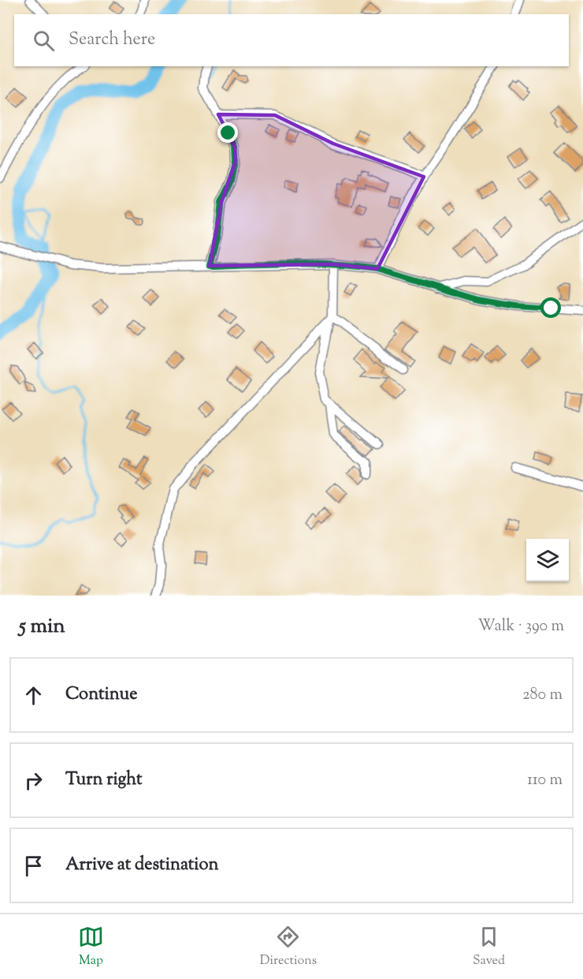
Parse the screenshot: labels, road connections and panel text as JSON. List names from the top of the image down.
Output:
{
  "page": {
    "search": "Search here",
    "heading": ["5 min", "Walk · 390 m"],
    "list": [
      ["Continue", "280 m"],
      ["Turn right", "110 m"],
      "Arrive at destination"
    ],
    "nav": ["Map", "Directions", "Saved"]
  }
}
